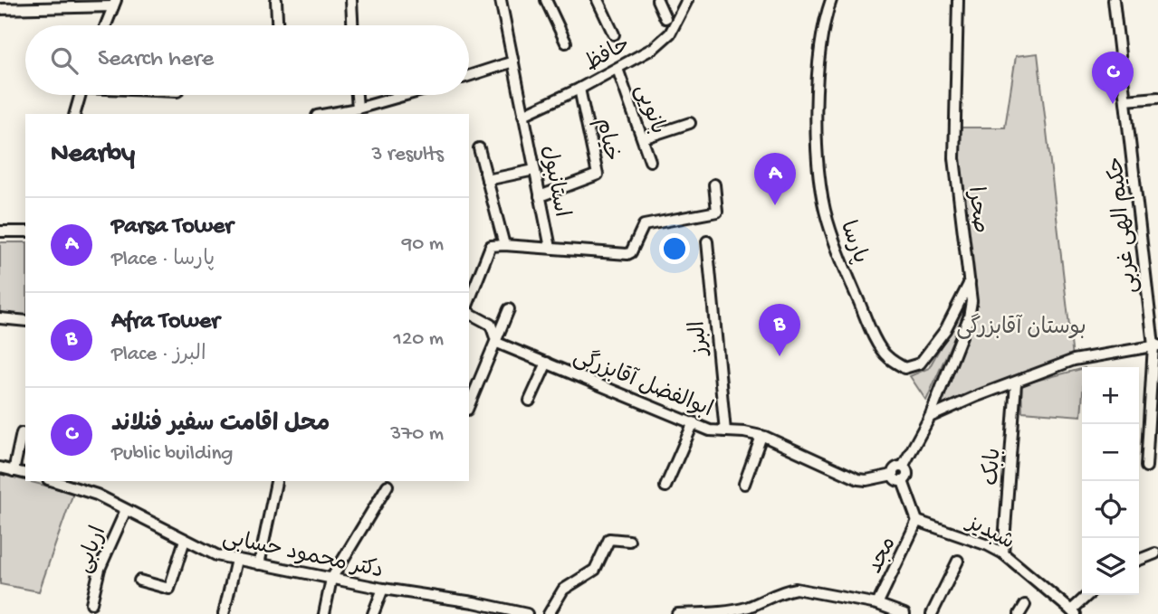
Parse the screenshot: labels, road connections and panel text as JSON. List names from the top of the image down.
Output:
{
  "streets": {
    "street": [
      "حافظ",
      "بانویی",
      "خیام",
      "استانبول",
      "صحرا",
      "حکیم الهی غربی",
      "پارسا",
      "البرز",
      "ابوالفضل آقابزرگی",
      "بابک",
      "شبدیز",
      "اربابی",
      "دکتر محمود حسابی",
      "مجد"
    ]
  },
  "crossings": [
    ["حافظ", "بانویی"],
    ["حافظ", "خیام"],
    ["حافظ", "استانبول"],
    ["خیام", "استانبول"],
    ["صحرا", "پارسا"],
    ["البرز", "ابوالفضل آقابزرگی"],
    ["بابک", "شبدیز"],
    ["شبدیز", "مجد"],
    ["اربابی", "دکتر محمود حسابی"]
  ],
  "parks": ["بوستان آقابزرگی"],
  "page": {
    "search": "Search here",
    "pins": ["C", "A", "B"],
    "heading": ["Nearby", "3 results"],
    "list": [
      {
        "mark": "A",
        "name": "Parsa Tower",
        "note": "Place · پارسا",
        "value": "90 m"
      },
      {
        "mark": "B",
        "name": "Afra Tower",
        "note": "Place · البرز",
        "value": "120 m"
      },
      {
        "mark": "C",
        "name": "محل اقامت سفیر فنلاند",
        "note": "Public building",
        "value": "370 m"
      }
    ],
    "map_buttons": ["+", "−"]
  }
}
